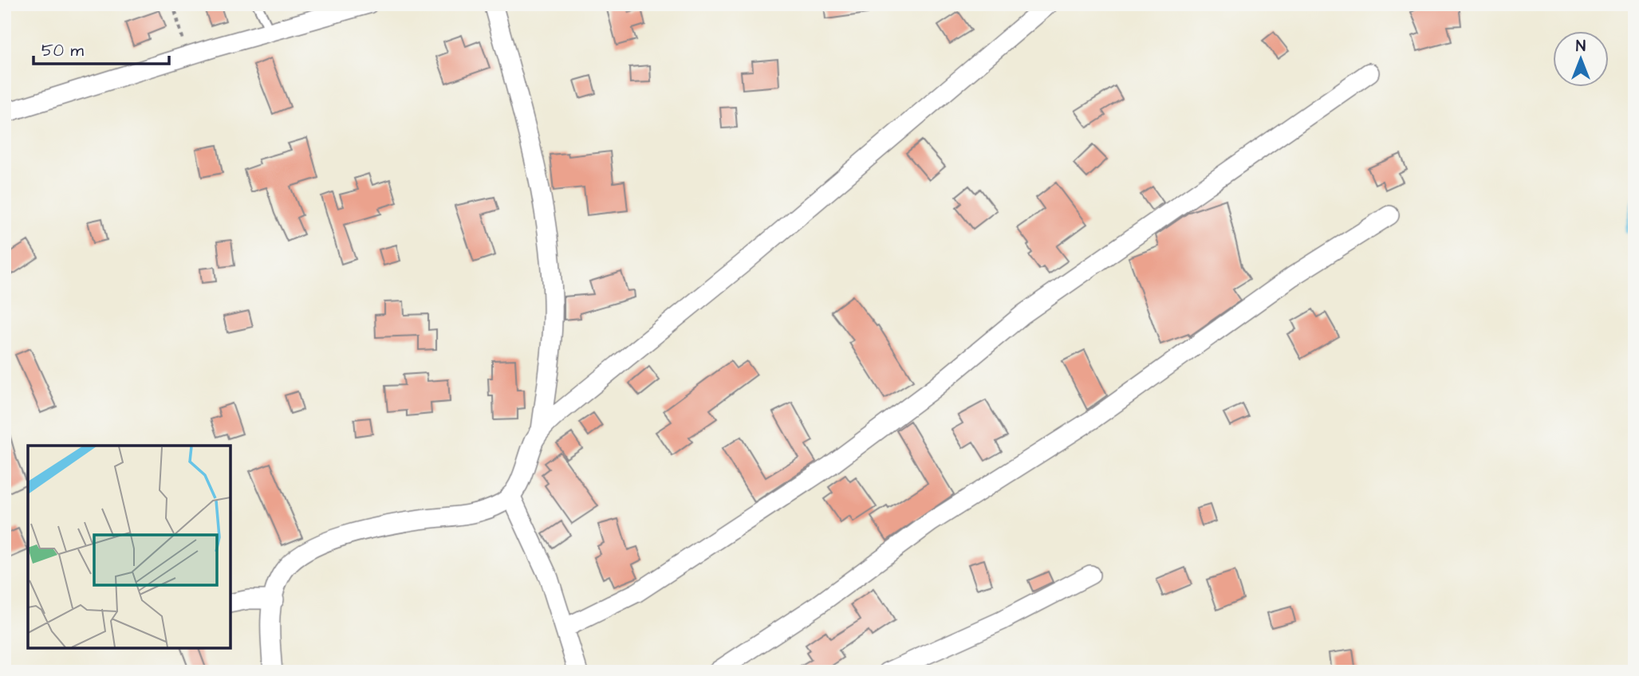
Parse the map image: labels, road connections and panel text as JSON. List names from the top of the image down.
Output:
{
  "scale_bar": "50 m",
  "north": "top"
}
